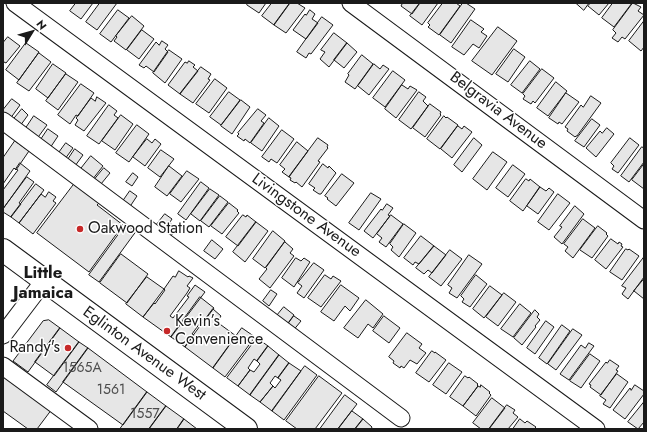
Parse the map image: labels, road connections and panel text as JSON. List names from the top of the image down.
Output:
{
  "streets": {
    "main road": ["Eglinton Avenue West"],
    "street": ["Belgravia Avenue", "Livingstone Avenue"]
  },
  "districts": ["Little Jamaica"],
  "places": ["Oakwood Station", "Kevin’s Convenience", "Randy's"],
  "house_numbers": ["1565A", "1561", "1557"],
  "north": "top right"
}
